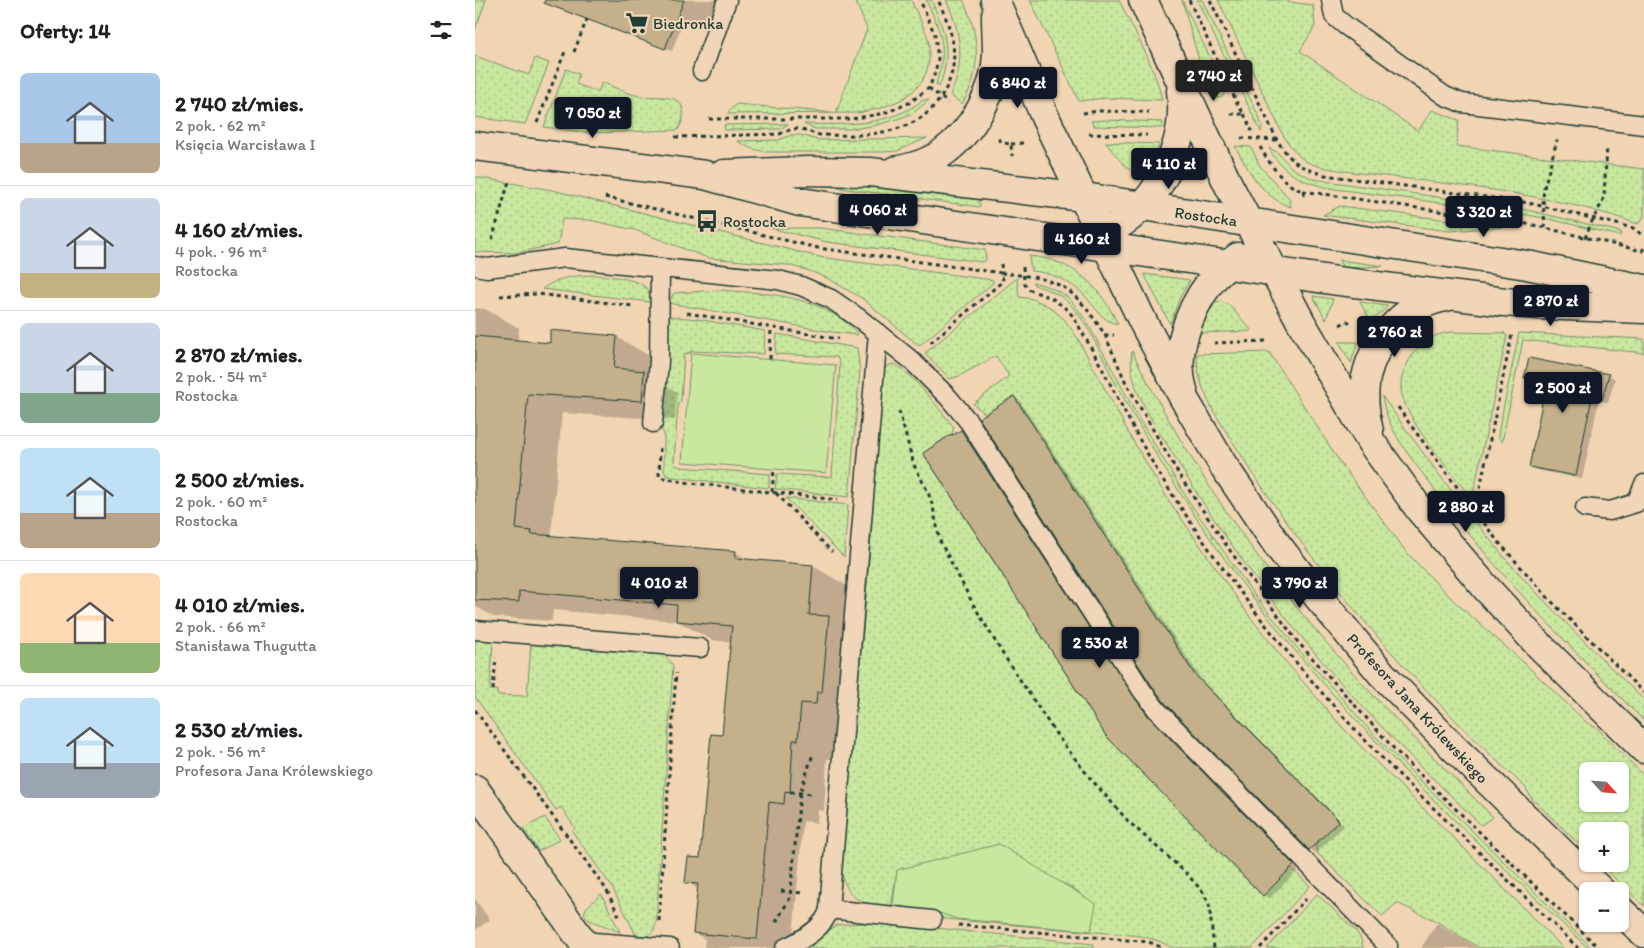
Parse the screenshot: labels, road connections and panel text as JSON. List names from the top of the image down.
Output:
{
  "streets": {
    "street": ["Rostocka", "Profesora Jana Królewskiego"]
  },
  "crossings": [
    ["Rostocka", "Profesora Jana Królewskiego"]
  ],
  "places": {
    "supermarket": ["Biedronka"],
    "bus stop": ["Rostocka"]
  },
  "north": "bottom right",
  "page": {
    "heading": "Oferty: 14",
    "list": [
      {
        "name": "2 740 zł/mies.",
        "note": "2 pok. · 62 m² · Księcia Warcisława I"
      },
      {
        "name": "4 160 zł/mies.",
        "note": "4 pok. · 96 m² · Rostocka"
      },
      {
        "name": "2 870 zł/mies.",
        "note": "2 pok. · 54 m² · Rostocka"
      },
      {
        "name": "2 500 zł/mies.",
        "note": "2 pok. · 60 m² · Rostocka"
      },
      {
        "name": "4 010 zł/mies.",
        "note": "2 pok. · 66 m² · Stanisława Thugutta"
      },
      {
        "name": "2 530 zł/mies.",
        "note": "2 pok. · 56 m² · Profesora Jana Królewskiego"
      }
    ],
    "price": [
      "2 740 zł",
      "6 840 zł",
      "7 050 zł",
      "4 110 zł",
      "4 060 zł",
      "3 320 zł",
      "4 160 zł",
      "2 870 zł",
      "2 760 zł",
      "2 500 zł",
      "2 880 zł",
      "4 010 zł",
      "3 790 zł",
      "2 530 zł"
    ],
    "map_buttons": ["+", "−"]
  }
}
